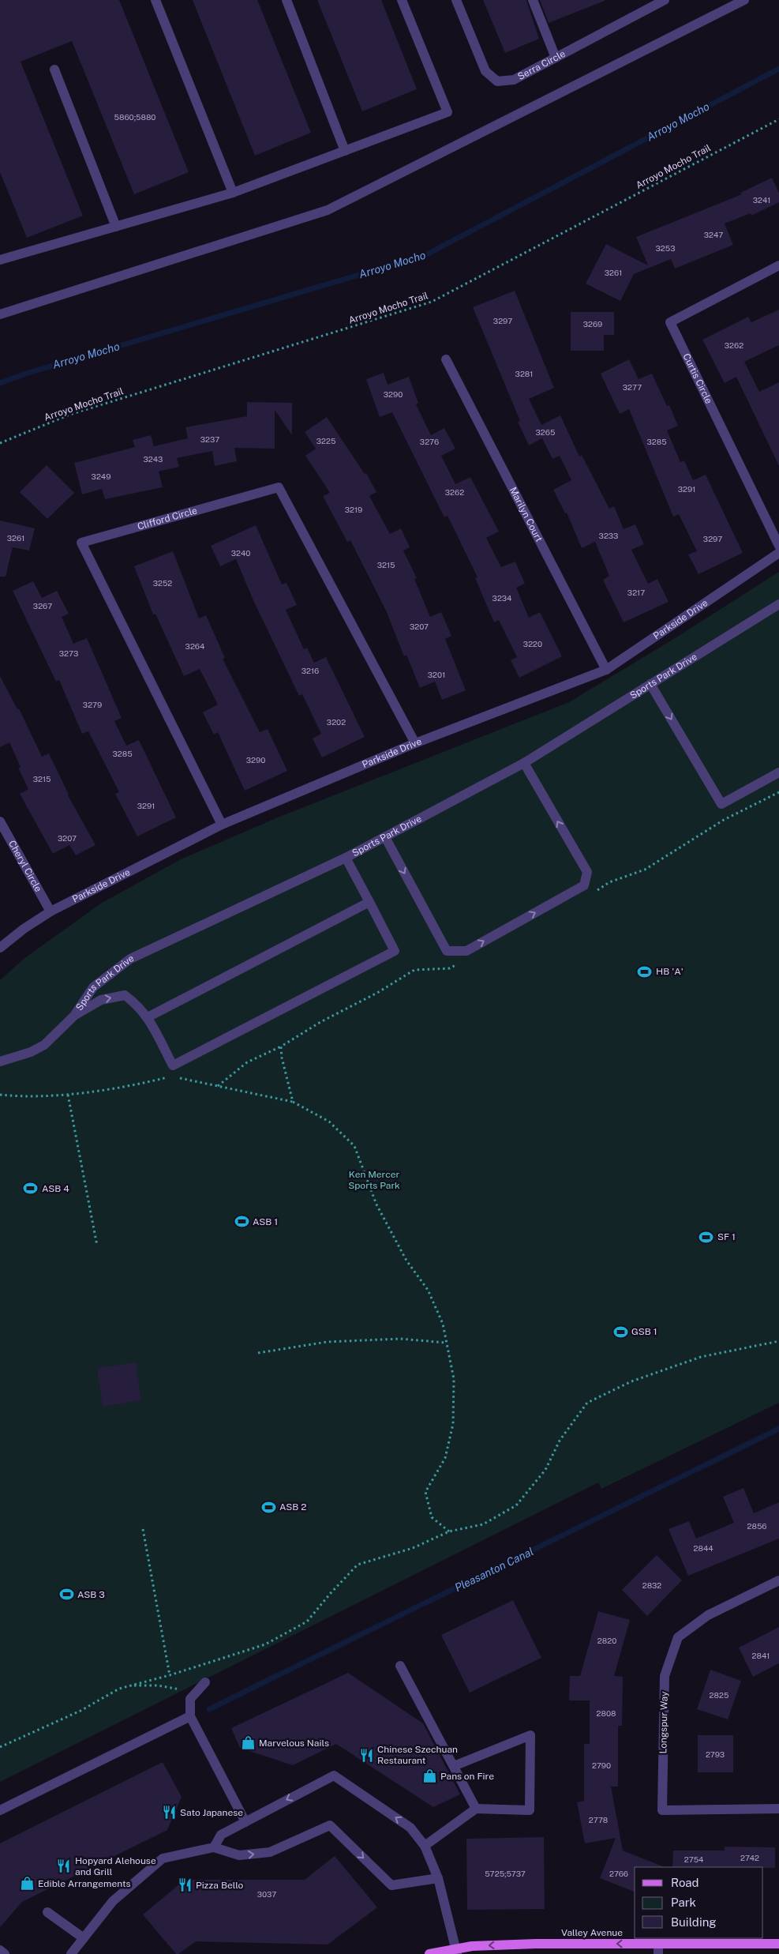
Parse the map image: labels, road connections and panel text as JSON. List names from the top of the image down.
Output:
{
  "streets": {
    "main road": ["Valley Avenue"],
    "street": [
      "Serra Circle",
      "Curtis Circle",
      "Marilyn Court",
      "Clifford Circle",
      "Parkside Drive",
      "Sports Park Drive",
      "Cheryl Circle",
      "Longspur Way"
    ],
    "path": ["Arroyo Mocho Trail"]
  },
  "crossings": [
    ["Marilyn Court", "Parkside Drive"],
    ["Clifford Circle", "Parkside Drive"],
    ["Parkside Drive", "Cheryl Circle"]
  ],
  "one_way": ["Valley Avenue"],
  "water": ["Arroyo Mocho", "Pleasanton Canal"],
  "parks": ["Ken Mercer Sports Park"],
  "places": {
    "sports": [
      "HB 'A'",
      "ASB 4",
      "ASB 1",
      "SF 1",
      "GSB 1",
      "ASB 2",
      "ASB 3"
    ],
    "shop": ["Marvelous Nails", "Pans on Fire", "Edible Arrangements"],
    "restaurant": [
      "Chinese Szechuan Restaurant",
      "Sato Japanese",
      "Hopyard Alehouse and Grill",
      "Pizza Bello"
    ]
  },
  "house_numbers": [
    "5860;5880",
    "3241",
    "3247",
    "3253",
    "3261",
    "3297",
    "3269",
    "3262",
    "3281",
    "3277",
    "3290",
    "3265",
    "3237",
    "3225",
    "3276",
    "3285",
    "3243",
    "3249",
    "3291",
    "3262",
    "3219",
    "3233",
    "3261",
    "3297",
    "3240",
    "3215",
    "3252",
    "3217",
    "3234",
    "3267",
    "3207",
    "3220",
    "3264",
    "3273",
    "3216",
    "3201",
    "3279",
    "3202",
    "3285",
    "3290",
    "3215",
    "3291",
    "3207",
    "2856",
    "2844",
    "2832",
    "2820",
    "2841",
    "2825",
    "2808",
    "2793",
    "2790",
    "2778",
    "2742",
    "2754",
    "5725;5737",
    "2766",
    "3037"
  ],
  "legend": ["Road", "Park", "Building"]
}
